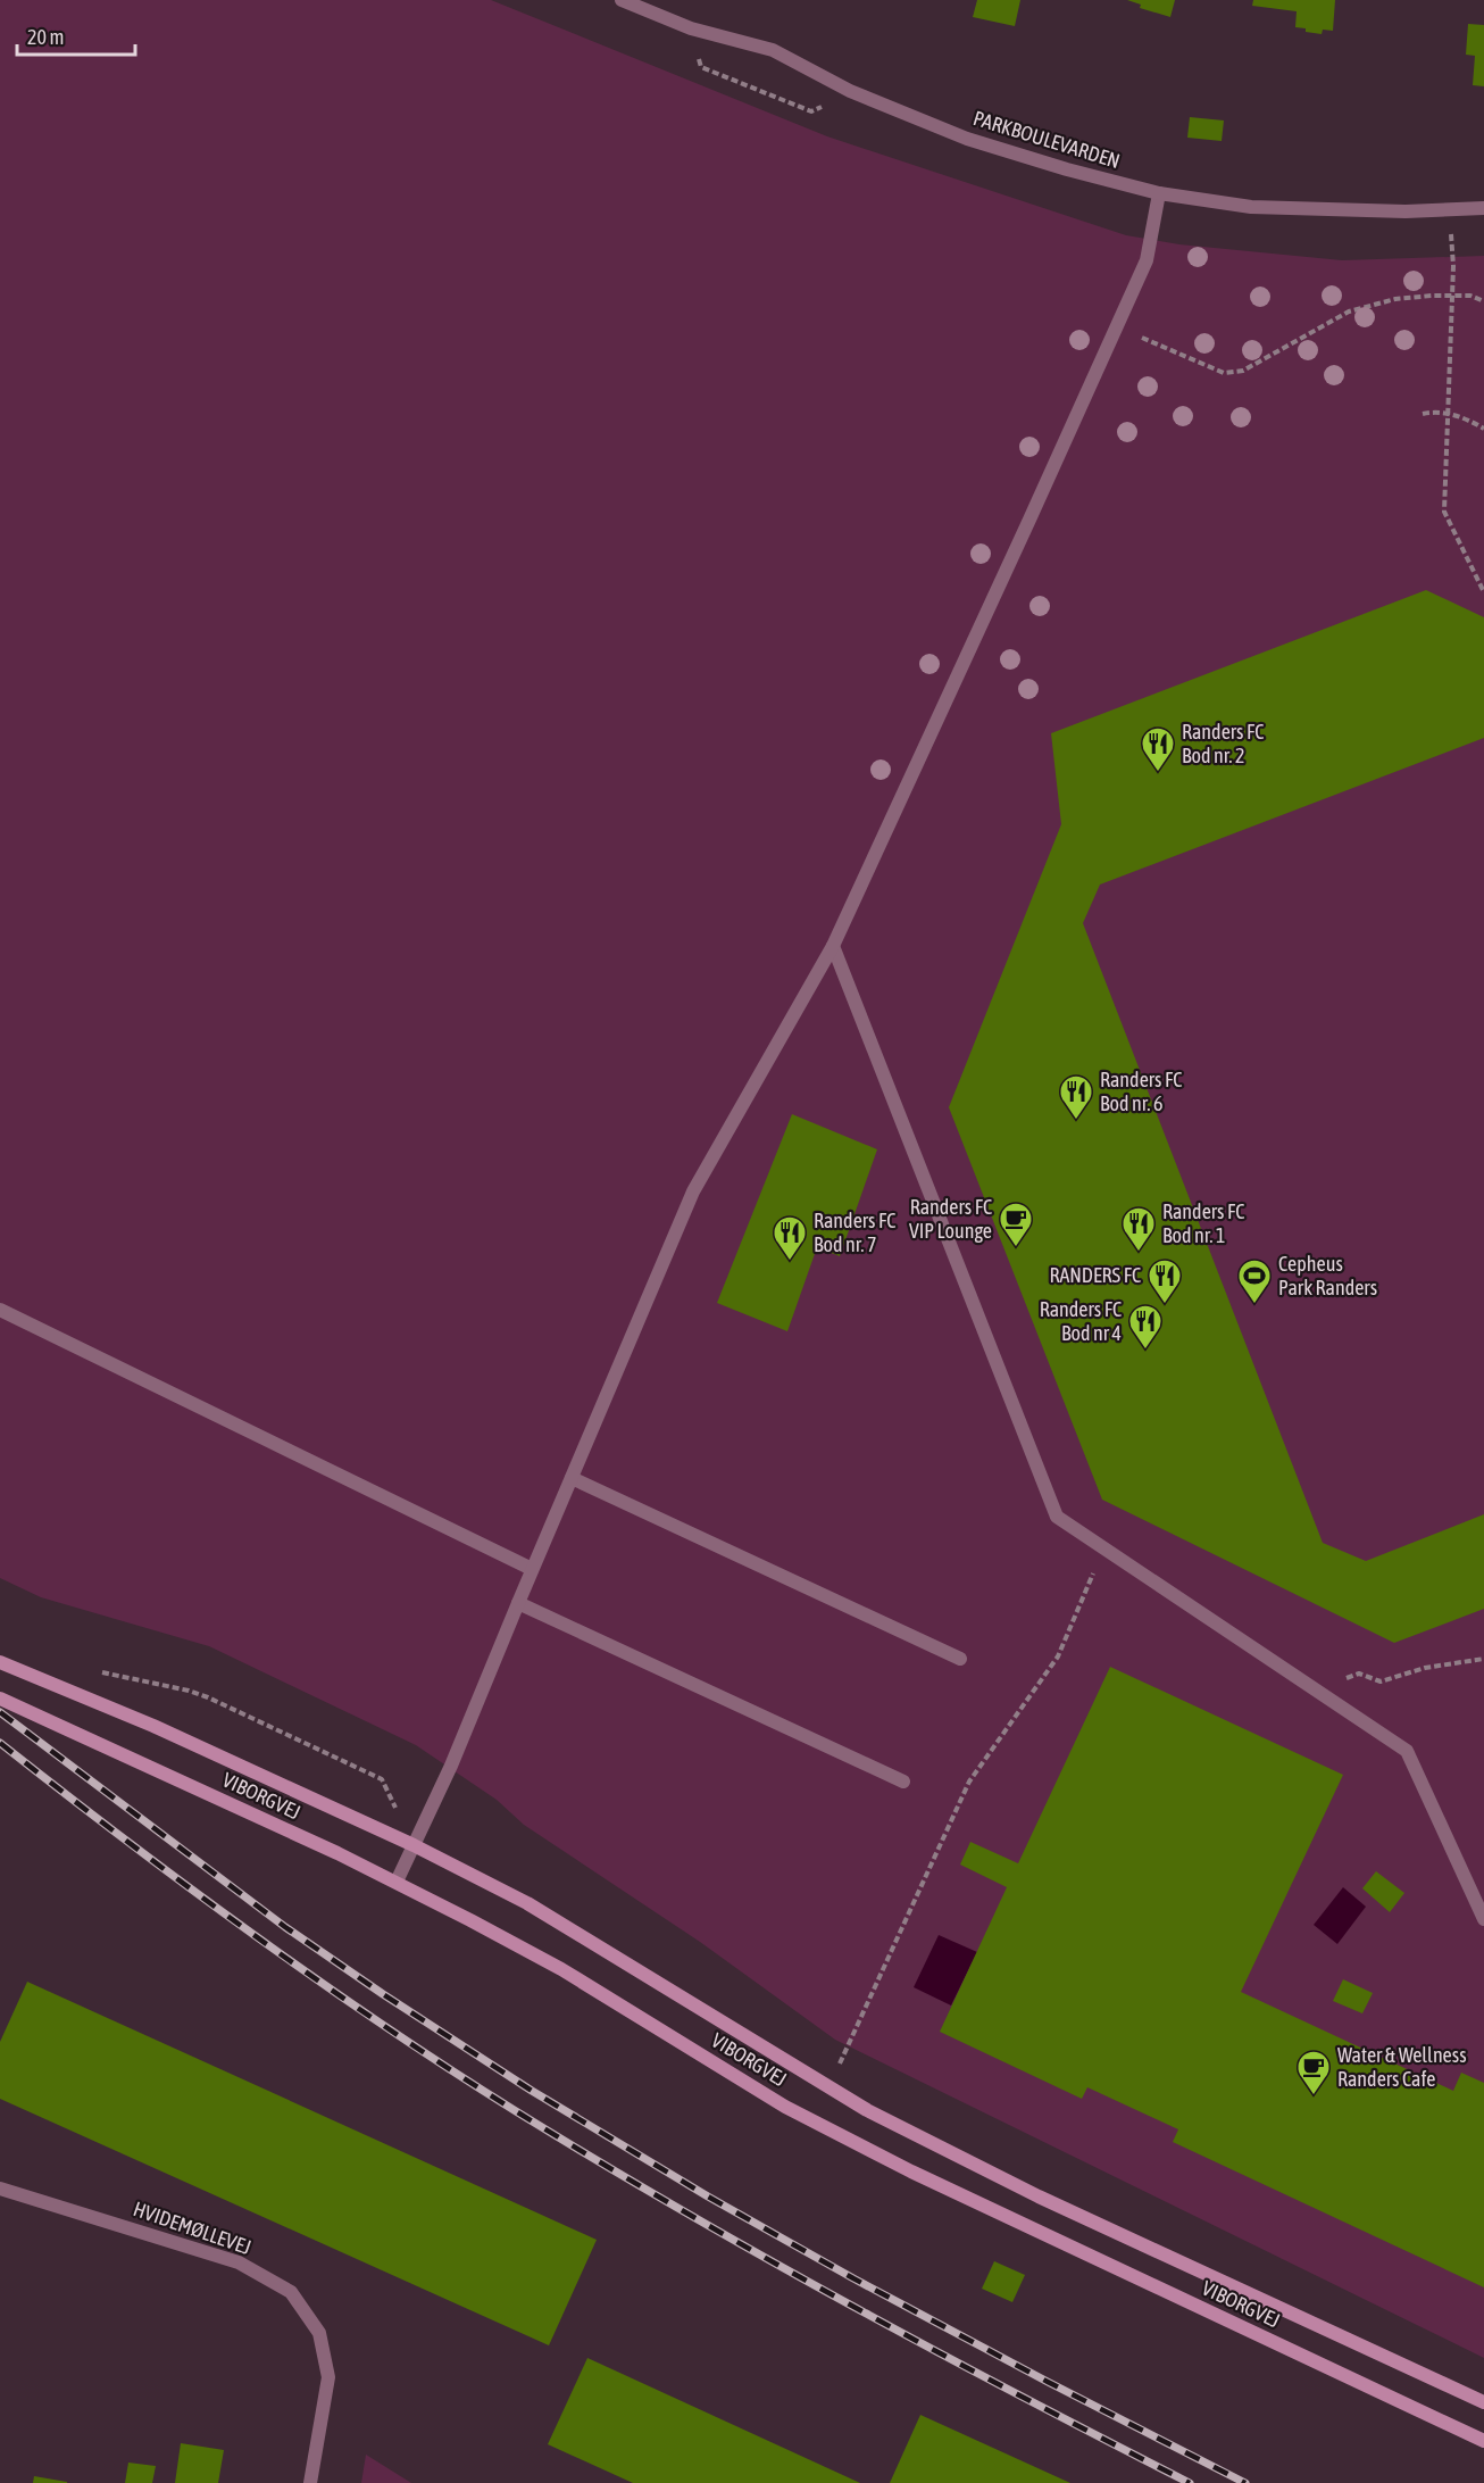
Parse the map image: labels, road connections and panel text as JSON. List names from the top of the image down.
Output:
{
  "streets": {
    "street": ["PARKBOULEVARDEN", "VIBORGVEJ", "HVIDEMØLLEVEJ"]
  },
  "places": {
    "restaurant": [
      "Randers FC Bod nr. 2",
      "Randers FC Bod nr. 6",
      "Randers FC Bod nr. 1",
      "Randers FC Bod nr. 7",
      "RANDERS FC",
      "Randers FC Bod nr 4"
    ],
    "cafe": ["Randers FC VIP Lounge", "Water & Wellness Randers Cafe"],
    "sports": ["Cepheus Park Randers"]
  },
  "scale_bar": "20 m"
}
